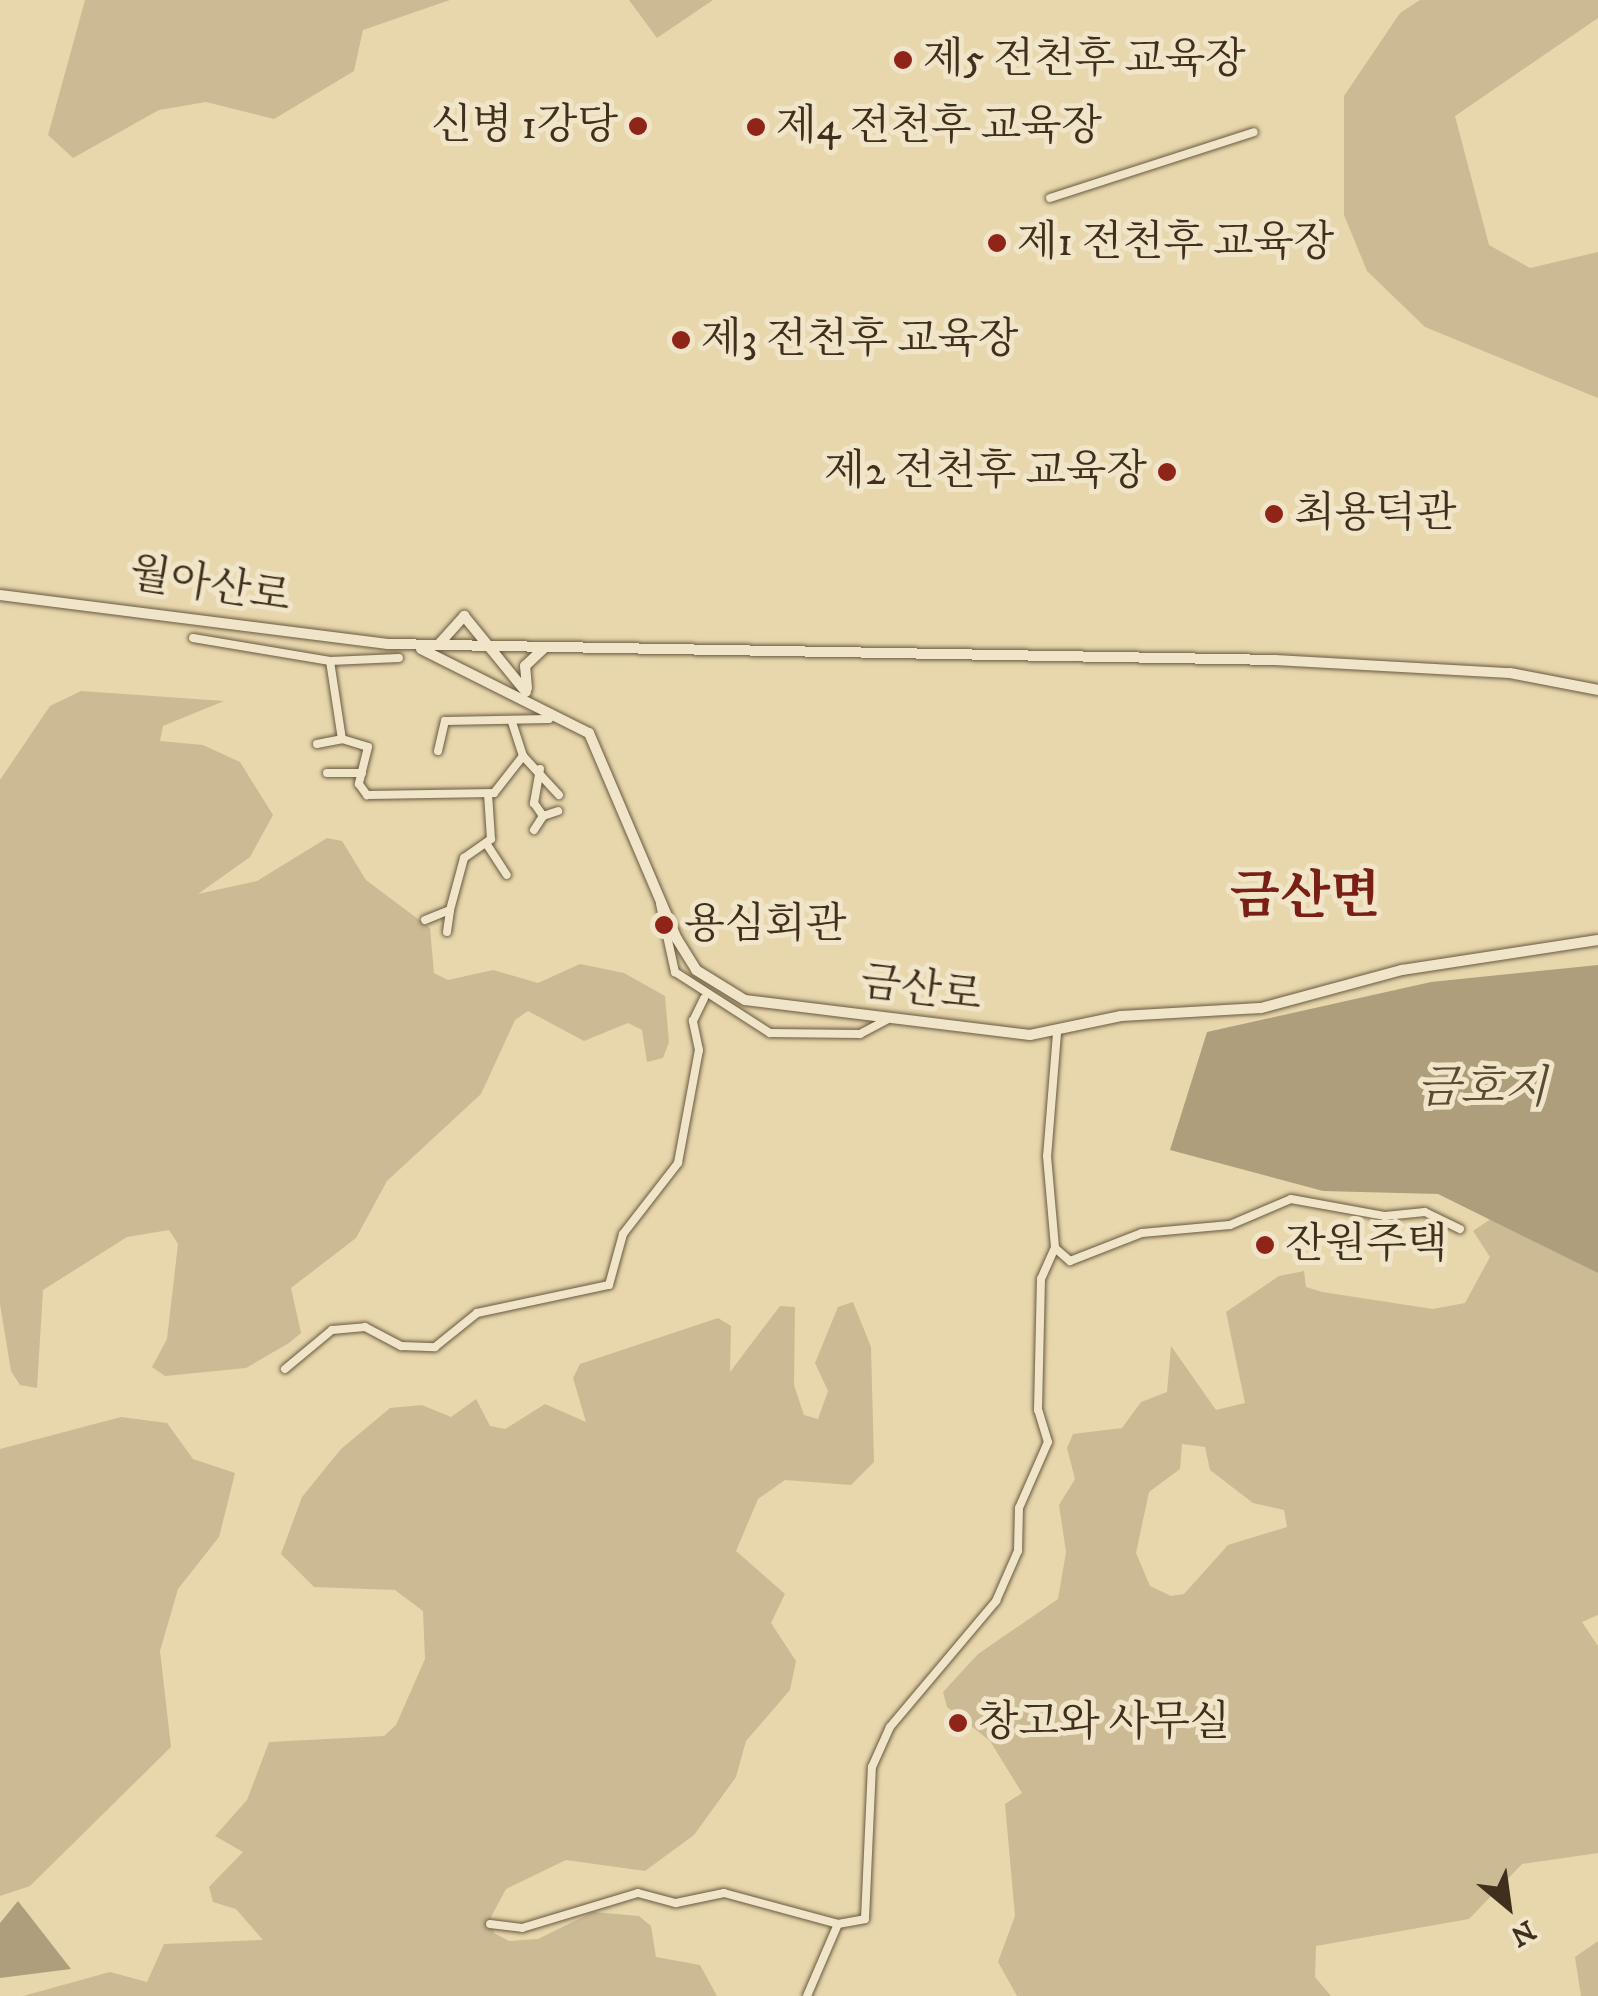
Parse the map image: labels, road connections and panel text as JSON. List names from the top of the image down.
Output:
{
  "streets": {
    "main road": ["월아산로", "금산로"]
  },
  "crossings": [
    ["월아산로", "금산로"]
  ],
  "districts": ["금산면"],
  "water": ["금호지"],
  "places": [
    "제5 전천후 교육장",
    "신병 1강당",
    "제4 전천후 교육장",
    "제1 전천후 교육장",
    "제3 전천후 교육장",
    "제2 전천후 교육장",
    "최용덕관",
    "용심회관",
    "잔원주택",
    "창고와 사무실"
  ],
  "north": "bottom right"
}
